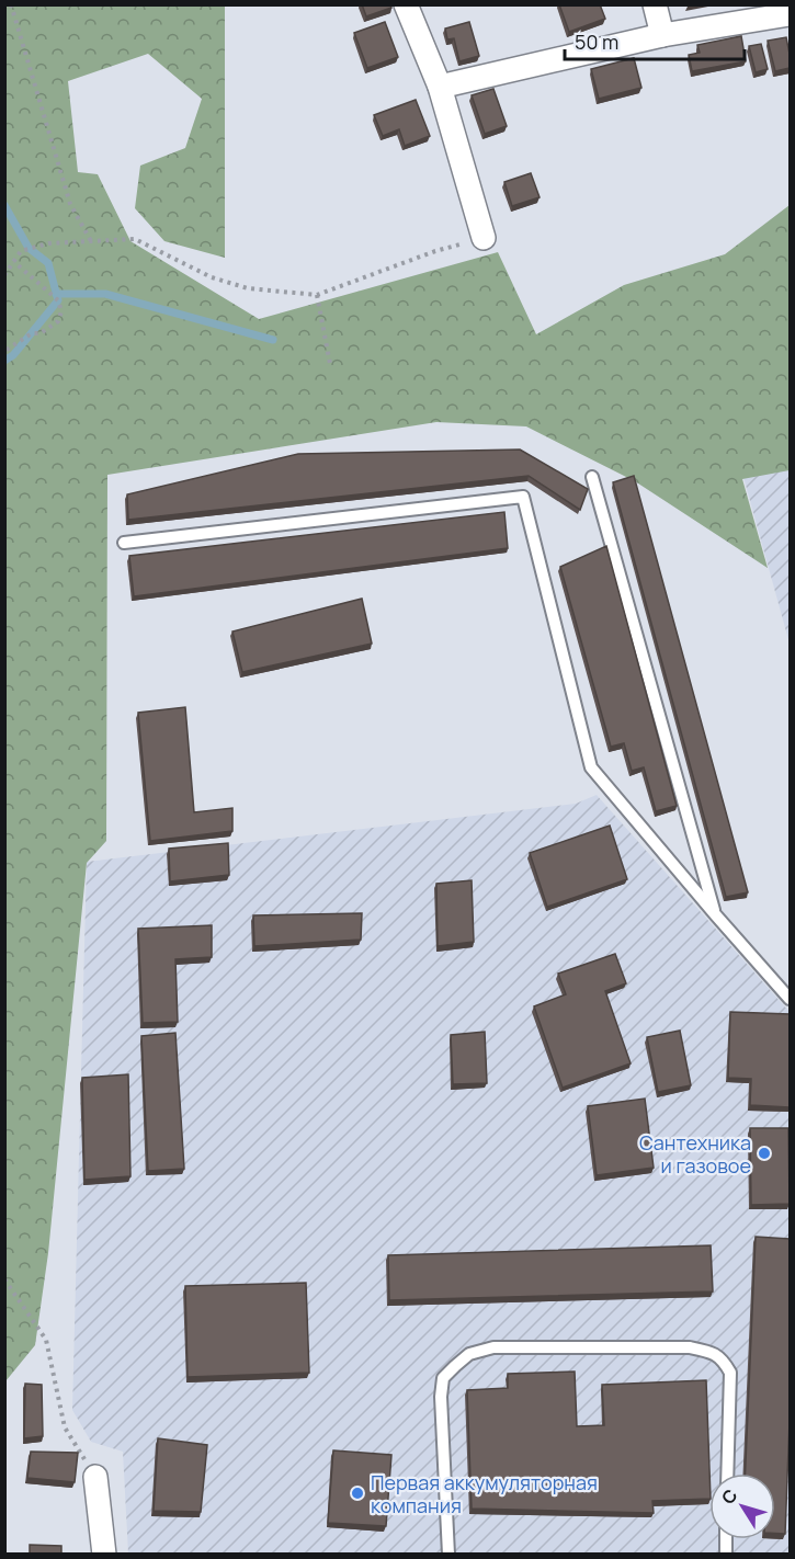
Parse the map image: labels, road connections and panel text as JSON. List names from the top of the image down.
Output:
{
  "places": ["Сантехника и газовое", "Первая аккумуляторная компания"],
  "scale_bar": "50 m",
  "north": "top left"
}
